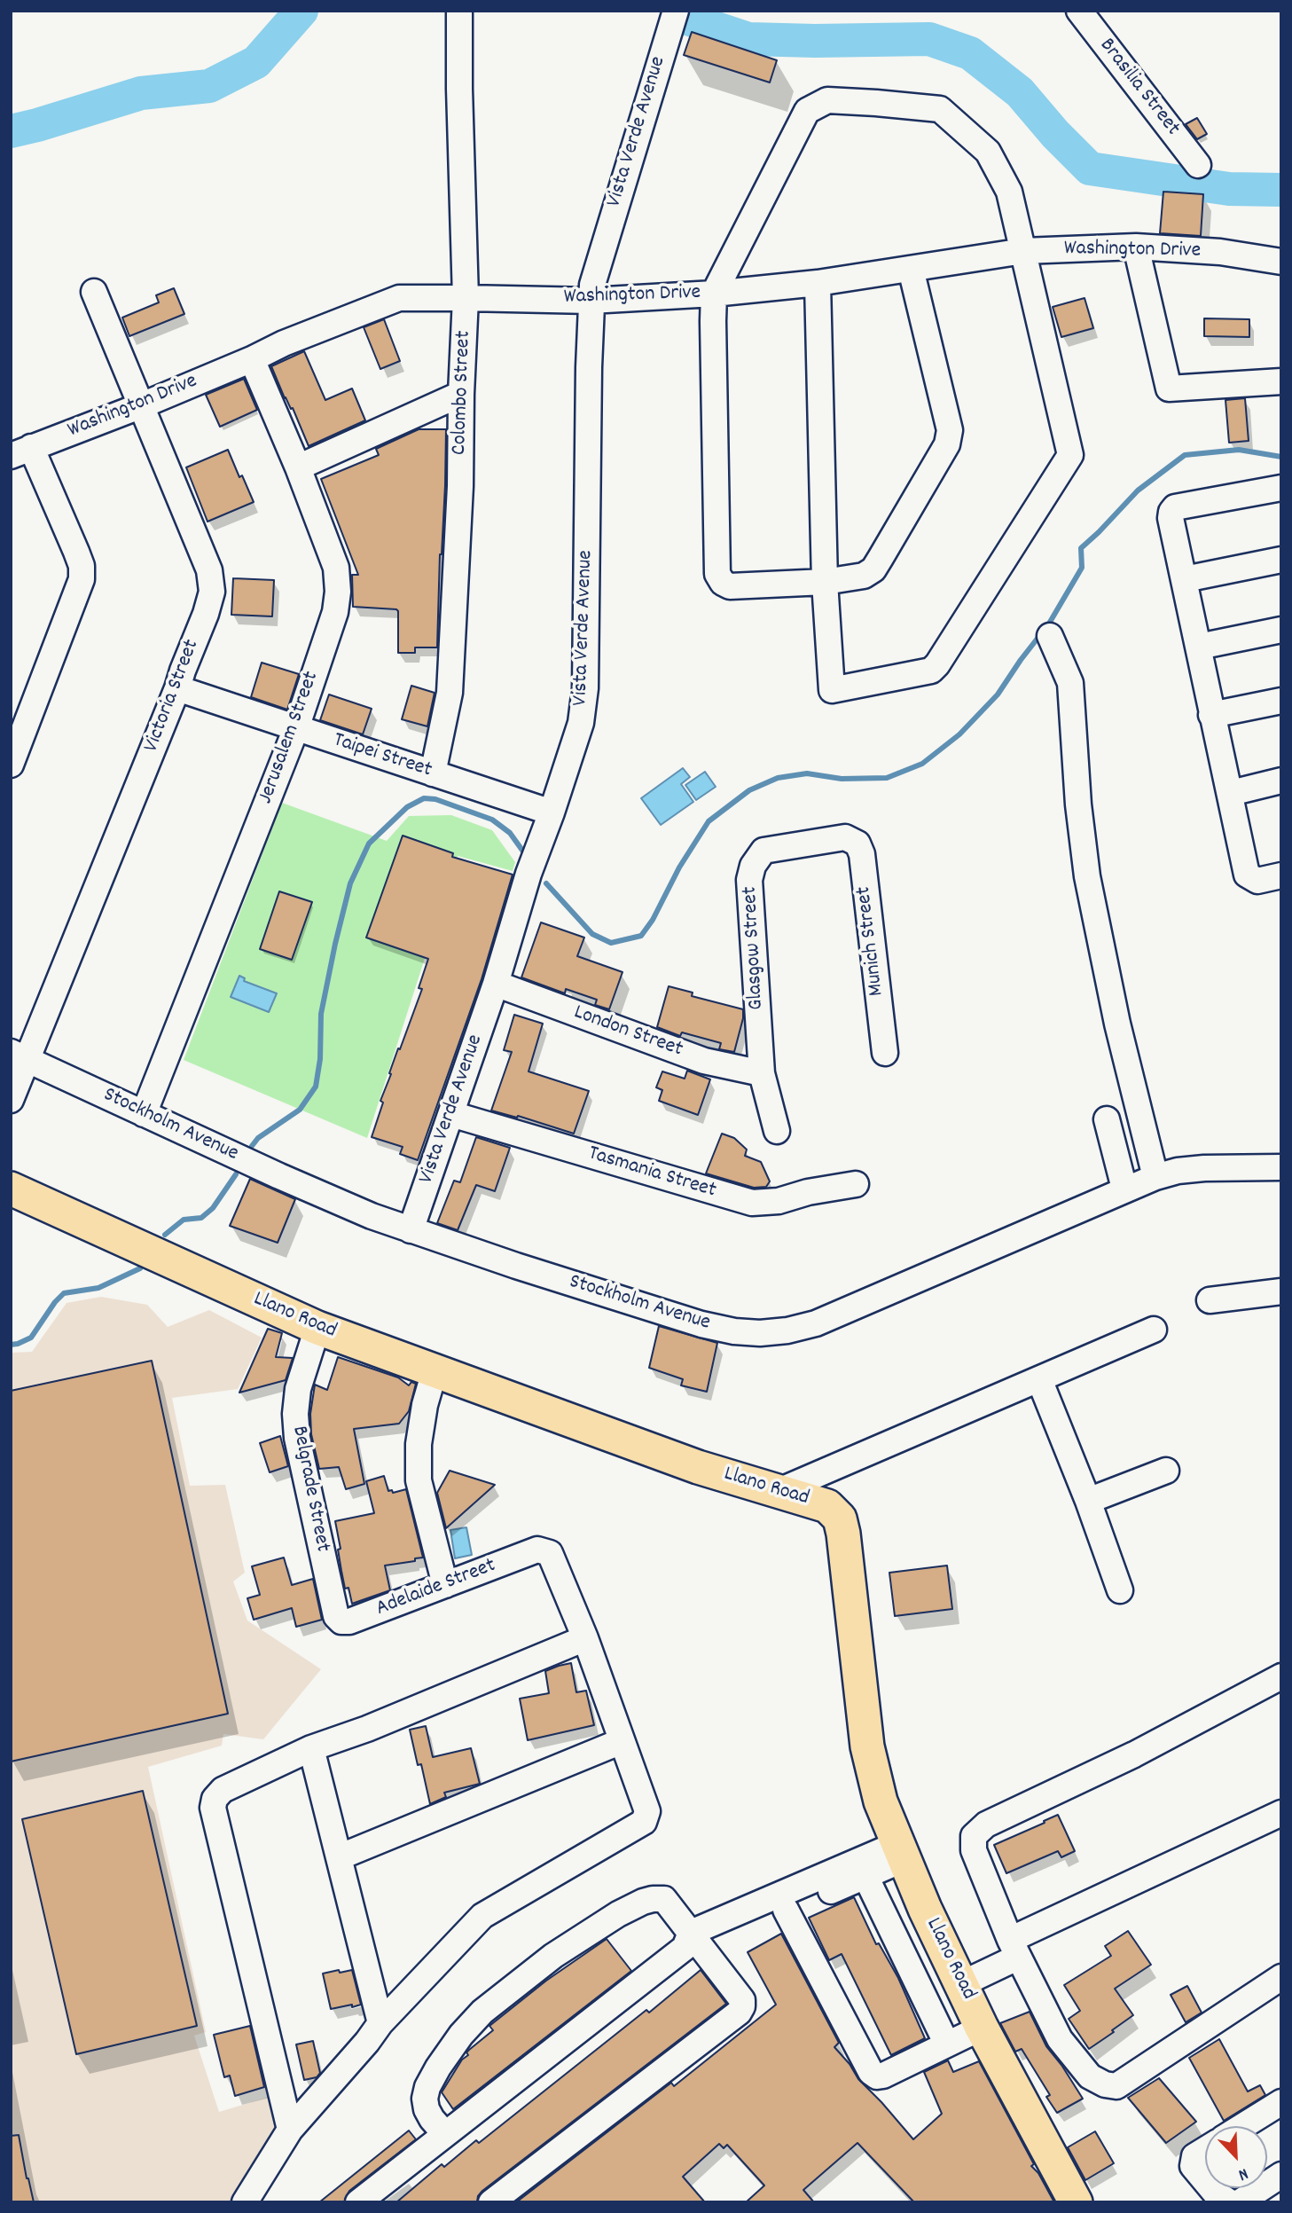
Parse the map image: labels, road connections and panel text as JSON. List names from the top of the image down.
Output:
{
  "streets": {
    "main road": ["Llano Road"],
    "street": [
      "Brasilia Street",
      "Vista Verde Avenue",
      "Washington Drive",
      "Colombo Street",
      "Victoria Street",
      "Jerusalem Street",
      "Taipei Street",
      "Munich Street",
      "Glasgow Street",
      "London Street",
      "Stockholm Avenue",
      "Tasmania Street",
      "Belgrade Street",
      "Adelaide Street"
    ]
  },
  "crossings": [
    ["Vista Verde Avenue", "Washington Drive"],
    ["Vista Verde Avenue", "Taipei Street"],
    ["Vista Verde Avenue", "London Street"],
    ["Vista Verde Avenue", "Stockholm Avenue"],
    ["Vista Verde Avenue", "Tasmania Street"],
    ["Washington Drive", "Colombo Street"],
    ["Washington Drive", "Victoria Street"],
    ["Washington Drive", "Jerusalem Street"],
    ["Colombo Street", "Taipei Street"],
    ["Victoria Street", "Taipei Street"],
    ["Victoria Street", "Stockholm Avenue"],
    ["Jerusalem Street", "Taipei Street"],
    ["Jerusalem Street", "Stockholm Avenue"],
    ["Munich Street", "Glasgow Street"],
    ["Glasgow Street", "London Street"],
    ["Llano Road", "Belgrade Street"],
    ["Belgrade Street", "Adelaide Street"]
  ],
  "north": "bottom right"
}
